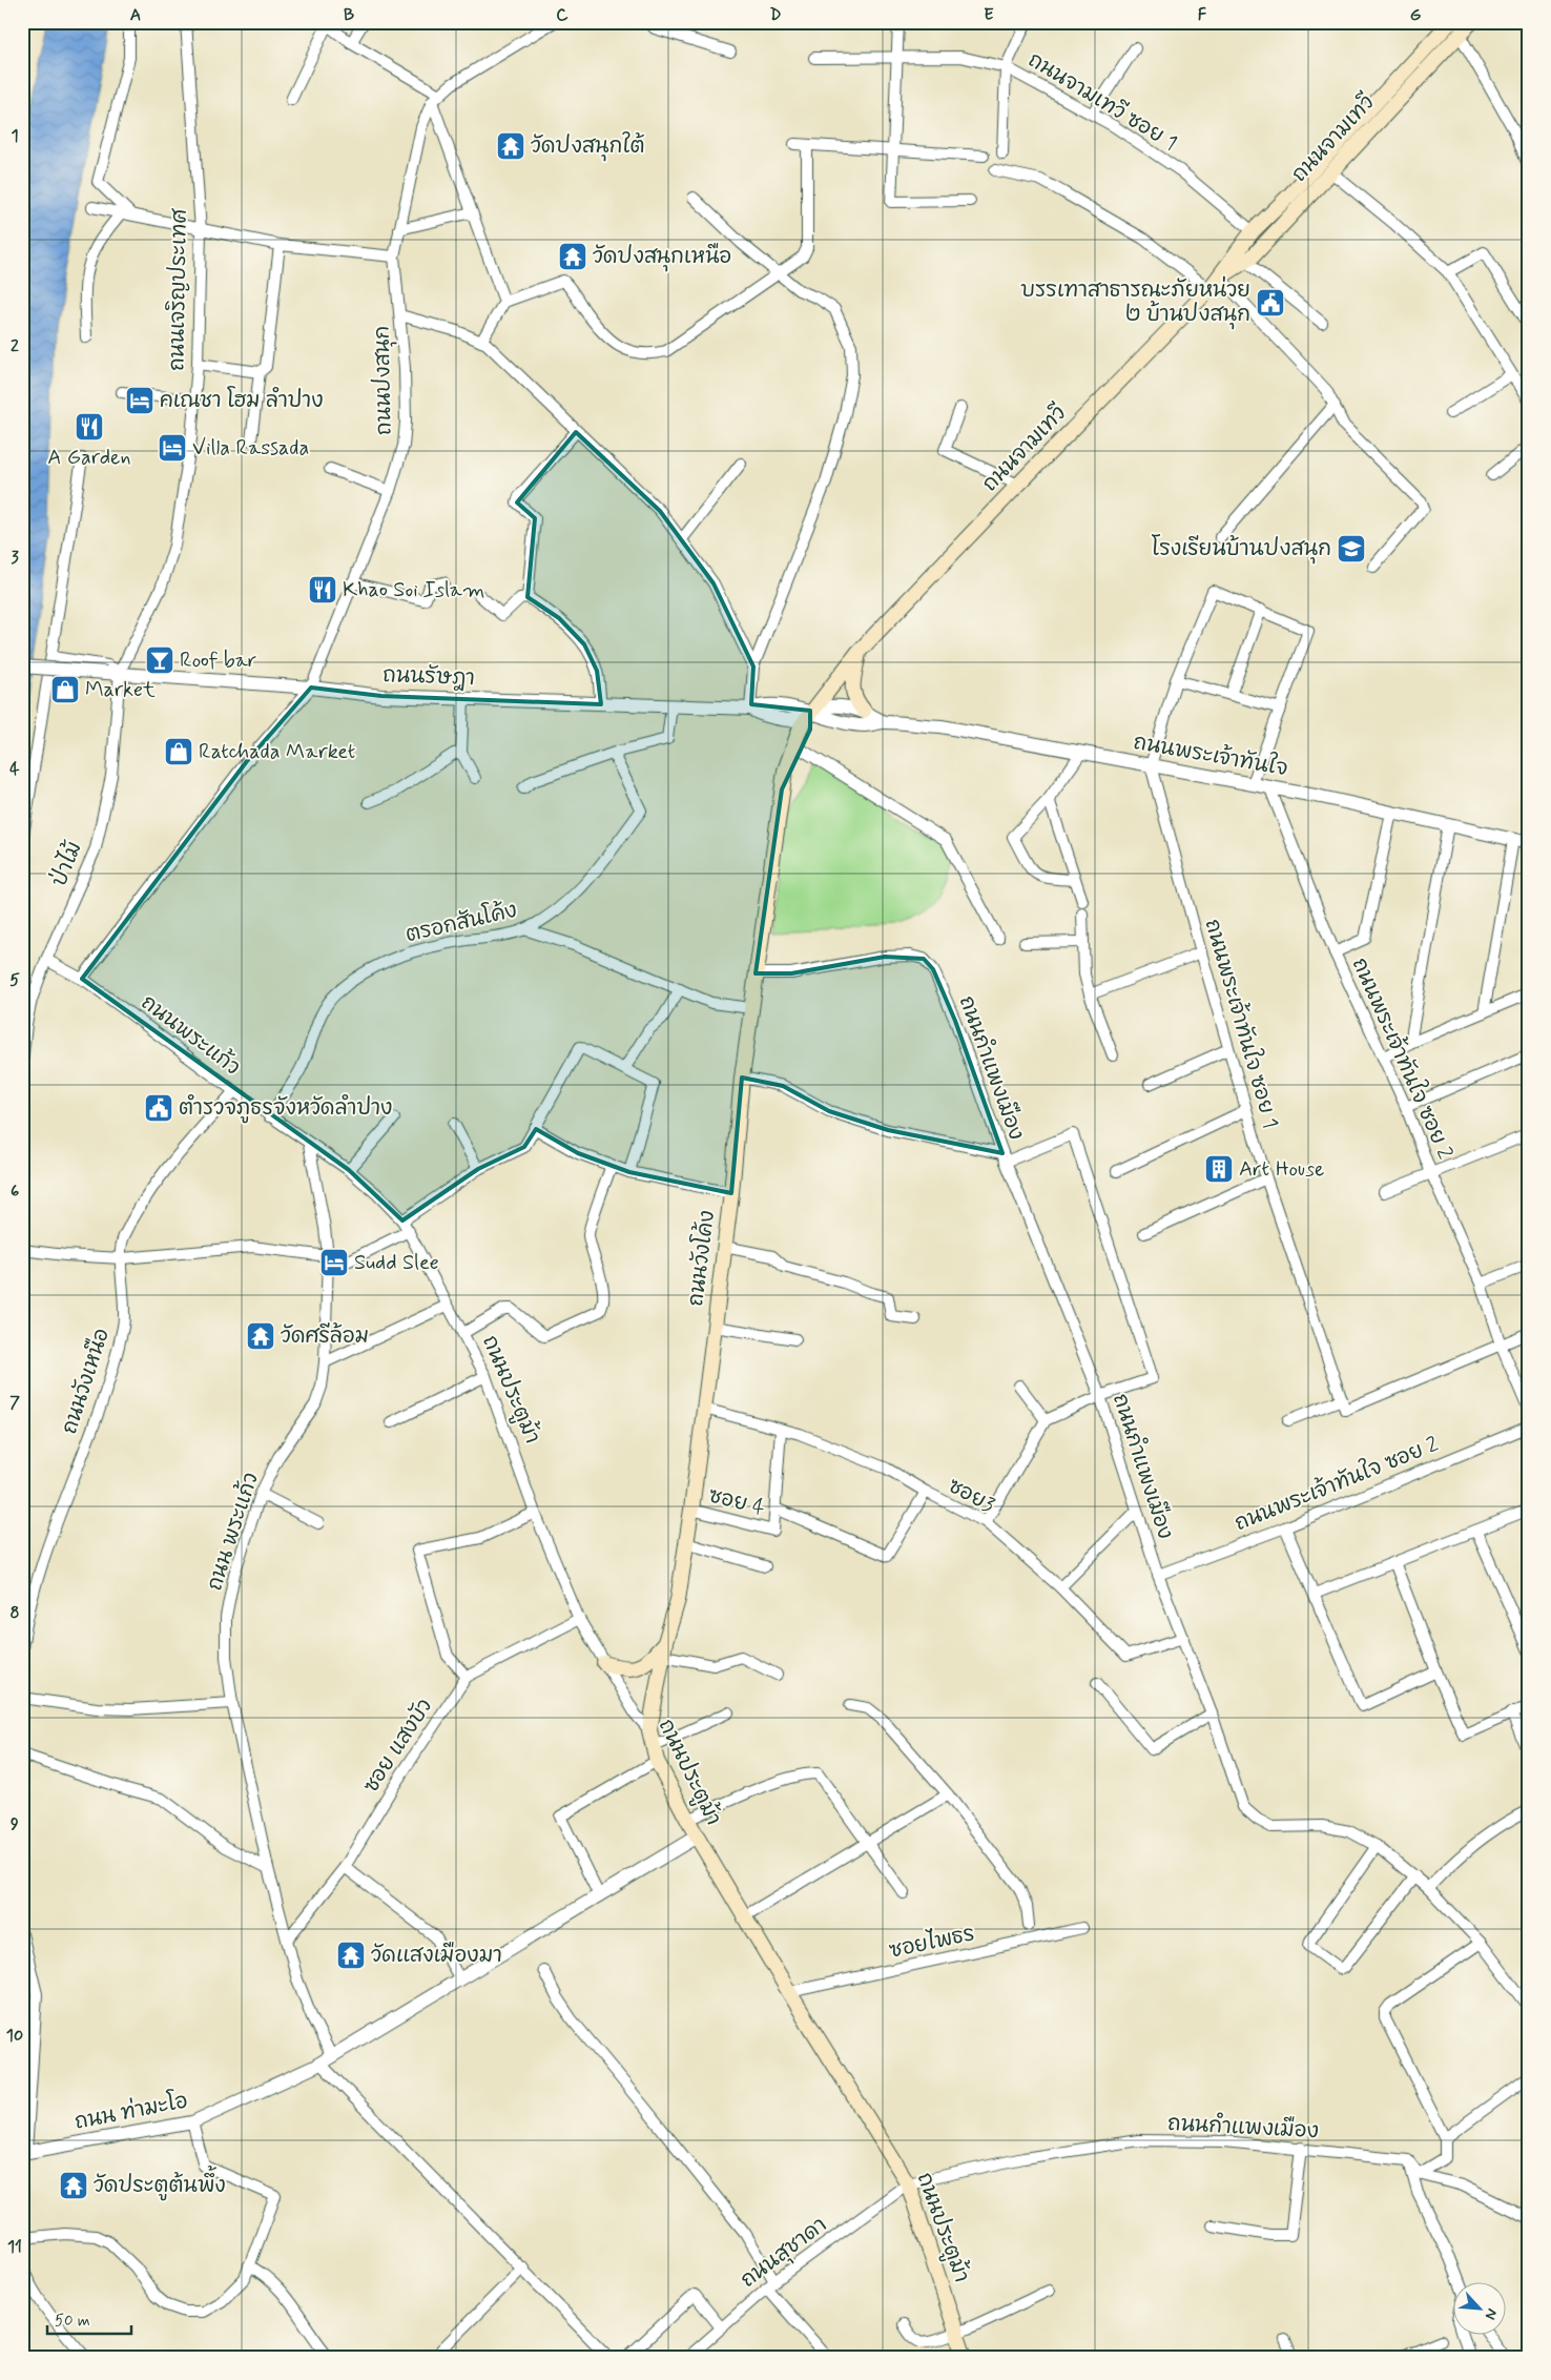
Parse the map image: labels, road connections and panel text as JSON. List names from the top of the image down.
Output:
{
  "streets": {
    "main road": ["ถนนจามเทวี", "ถนนวังโค้ง", "ถนนประตูม้า"],
    "street": [
      "ถนนจามเทวี ซอย 1",
      "ถนนเจริญประเทศ",
      "ถนนปงสนุก",
      "ถนนรัษฎา",
      "ถนนพระเจ้าทันใจ",
      "ป่าไม้",
      "ตรอกสันโค้ง",
      "ถนนพระเจ้าทันใจ ซอย 1",
      "ถนนพระแก้ว",
      "ถนนพระเจ้าทันใจ ซอย 2",
      "ถนนกำแพงเมือง",
      "ถนนวังเหนือ",
      "ซอย3",
      "ซอย 4",
      "ถนน พระแก้ว",
      "ซอย แสงบัว",
      "ซอยไพธร",
      "ถนน ท่ามะโอ",
      "ถนนสุชาดา"
    ]
  },
  "crossings": [
    ["ถนนจามเทวี ซอย 1", "ถนนจามเทวี"],
    ["ถนนจามเทวี", "ถนนรัษฎา"],
    ["ถนนจามเทวี", "ถนนพระเจ้าทันใจ"],
    ["ถนนจามเทวี", "ถนนวังโค้ง"],
    ["ถนนเจริญประเทศ", "ถนนรัษฎา"],
    ["ถนนเจริญประเทศ", "ป่าไม้"],
    ["ถนนปงสนุก", "ถนนรัษฎา"],
    ["ถนนปงสนุก", "ถนนพระแก้ว"],
    ["ถนนรัษฎา", "ถนนพระเจ้าทันใจ"],
    ["ถนนรัษฎา", "ป่าไม้"],
    ["ถนนรัษฎา", "ถนนวังโค้ง"],
    ["ถนนพระเจ้าทันใจ", "ถนนพระเจ้าทันใจ ซอย 1"],
    ["ถนนพระเจ้าทันใจ", "ถนนพระเจ้าทันใจ ซอย 2"],
    ["ถนนพระเจ้าทันใจ", "ถนนวังโค้ง"],
    ["ป่าไม้", "ถนนพระแก้ว"],
    ["ตรอกสันโค้ง", "ถนนพระแก้ว"],
    ["ถนนพระแก้ว", "ถนนวังเหนือ"],
    ["ถนนพระแก้ว", "ถนนประตูม้า"],
    ["ถนนพระแก้ว", "ถนน พระแก้ว"],
    ["ถนนพระเจ้าทันใจ ซอย 2", "ถนนกำแพงเมือง"],
    ["ถนนกำแพงเมือง", "ถนนวังโค้ง"],
    ["ถนนกำแพงเมือง", "ถนนประตูม้า"],
    ["ถนนกำแพงเมือง", "ซอย3"],
    ["ถนนกำแพงเมือง", "ถนนสุชาดา"],
    ["ถนนวังโค้ง", "ถนนประตูม้า"],
    ["ถนนวังโค้ง", "ซอย3"],
    ["ถนนวังโค้ง", "ซอย 4"],
    ["ถนนประตูม้า", "ถนน พระแก้ว"],
    ["ถนนประตูม้า", "ซอย แสงบัว"],
    ["ถนนประตูม้า", "ซอยไพธร"],
    ["ถนนประตูม้า", "ถนน ท่ามะโอ"],
    ["ถนนประตูม้า", "ถนนสุชาดา"],
    ["ถนน พระแก้ว", "ซอย แสงบัว"],
    ["ถนน พระแก้ว", "ถนน ท่ามะโอ"]
  ],
  "places": {
    "temple": [
      "วัดปงสนุกใต้",
      "วัดปงสนุกเหนือ",
      "วัดศรีล้อม",
      "วัดแสงเมืองมา",
      "วัดประตูต้นพึ้ง"
    ],
    "public building": ["บรรเทาสาธารณะภัยหน่วย ๒ บ้านปงสนุก", "ตำรวจภูธรจังหวัดลำปาง"],
    "hotel": ["คเณชา โฮม ลำปาง", "Villa Rassada", "Sudd Slee"],
    "restaurant": ["A Garden", "Khao Soi Islam"],
    "school or university": ["โรงเรียนบ้านปงสนุก"],
    "bar": ["Roof bar"],
    "shop": ["Market", "Ratchada Market"],
    "building": ["Art House"]
  },
  "scale_bar": "50 m",
  "north": "bottom right",
  "grid": {
    "columns": [
      "A",
      "B",
      "C",
      "D",
      "E",
      "F",
      "G"
    ],
    "rows": [
      "1",
      "2",
      "3",
      "4",
      "5",
      "6",
      "7",
      "8",
      "9",
      "10",
      "11"
    ]
  }
}
